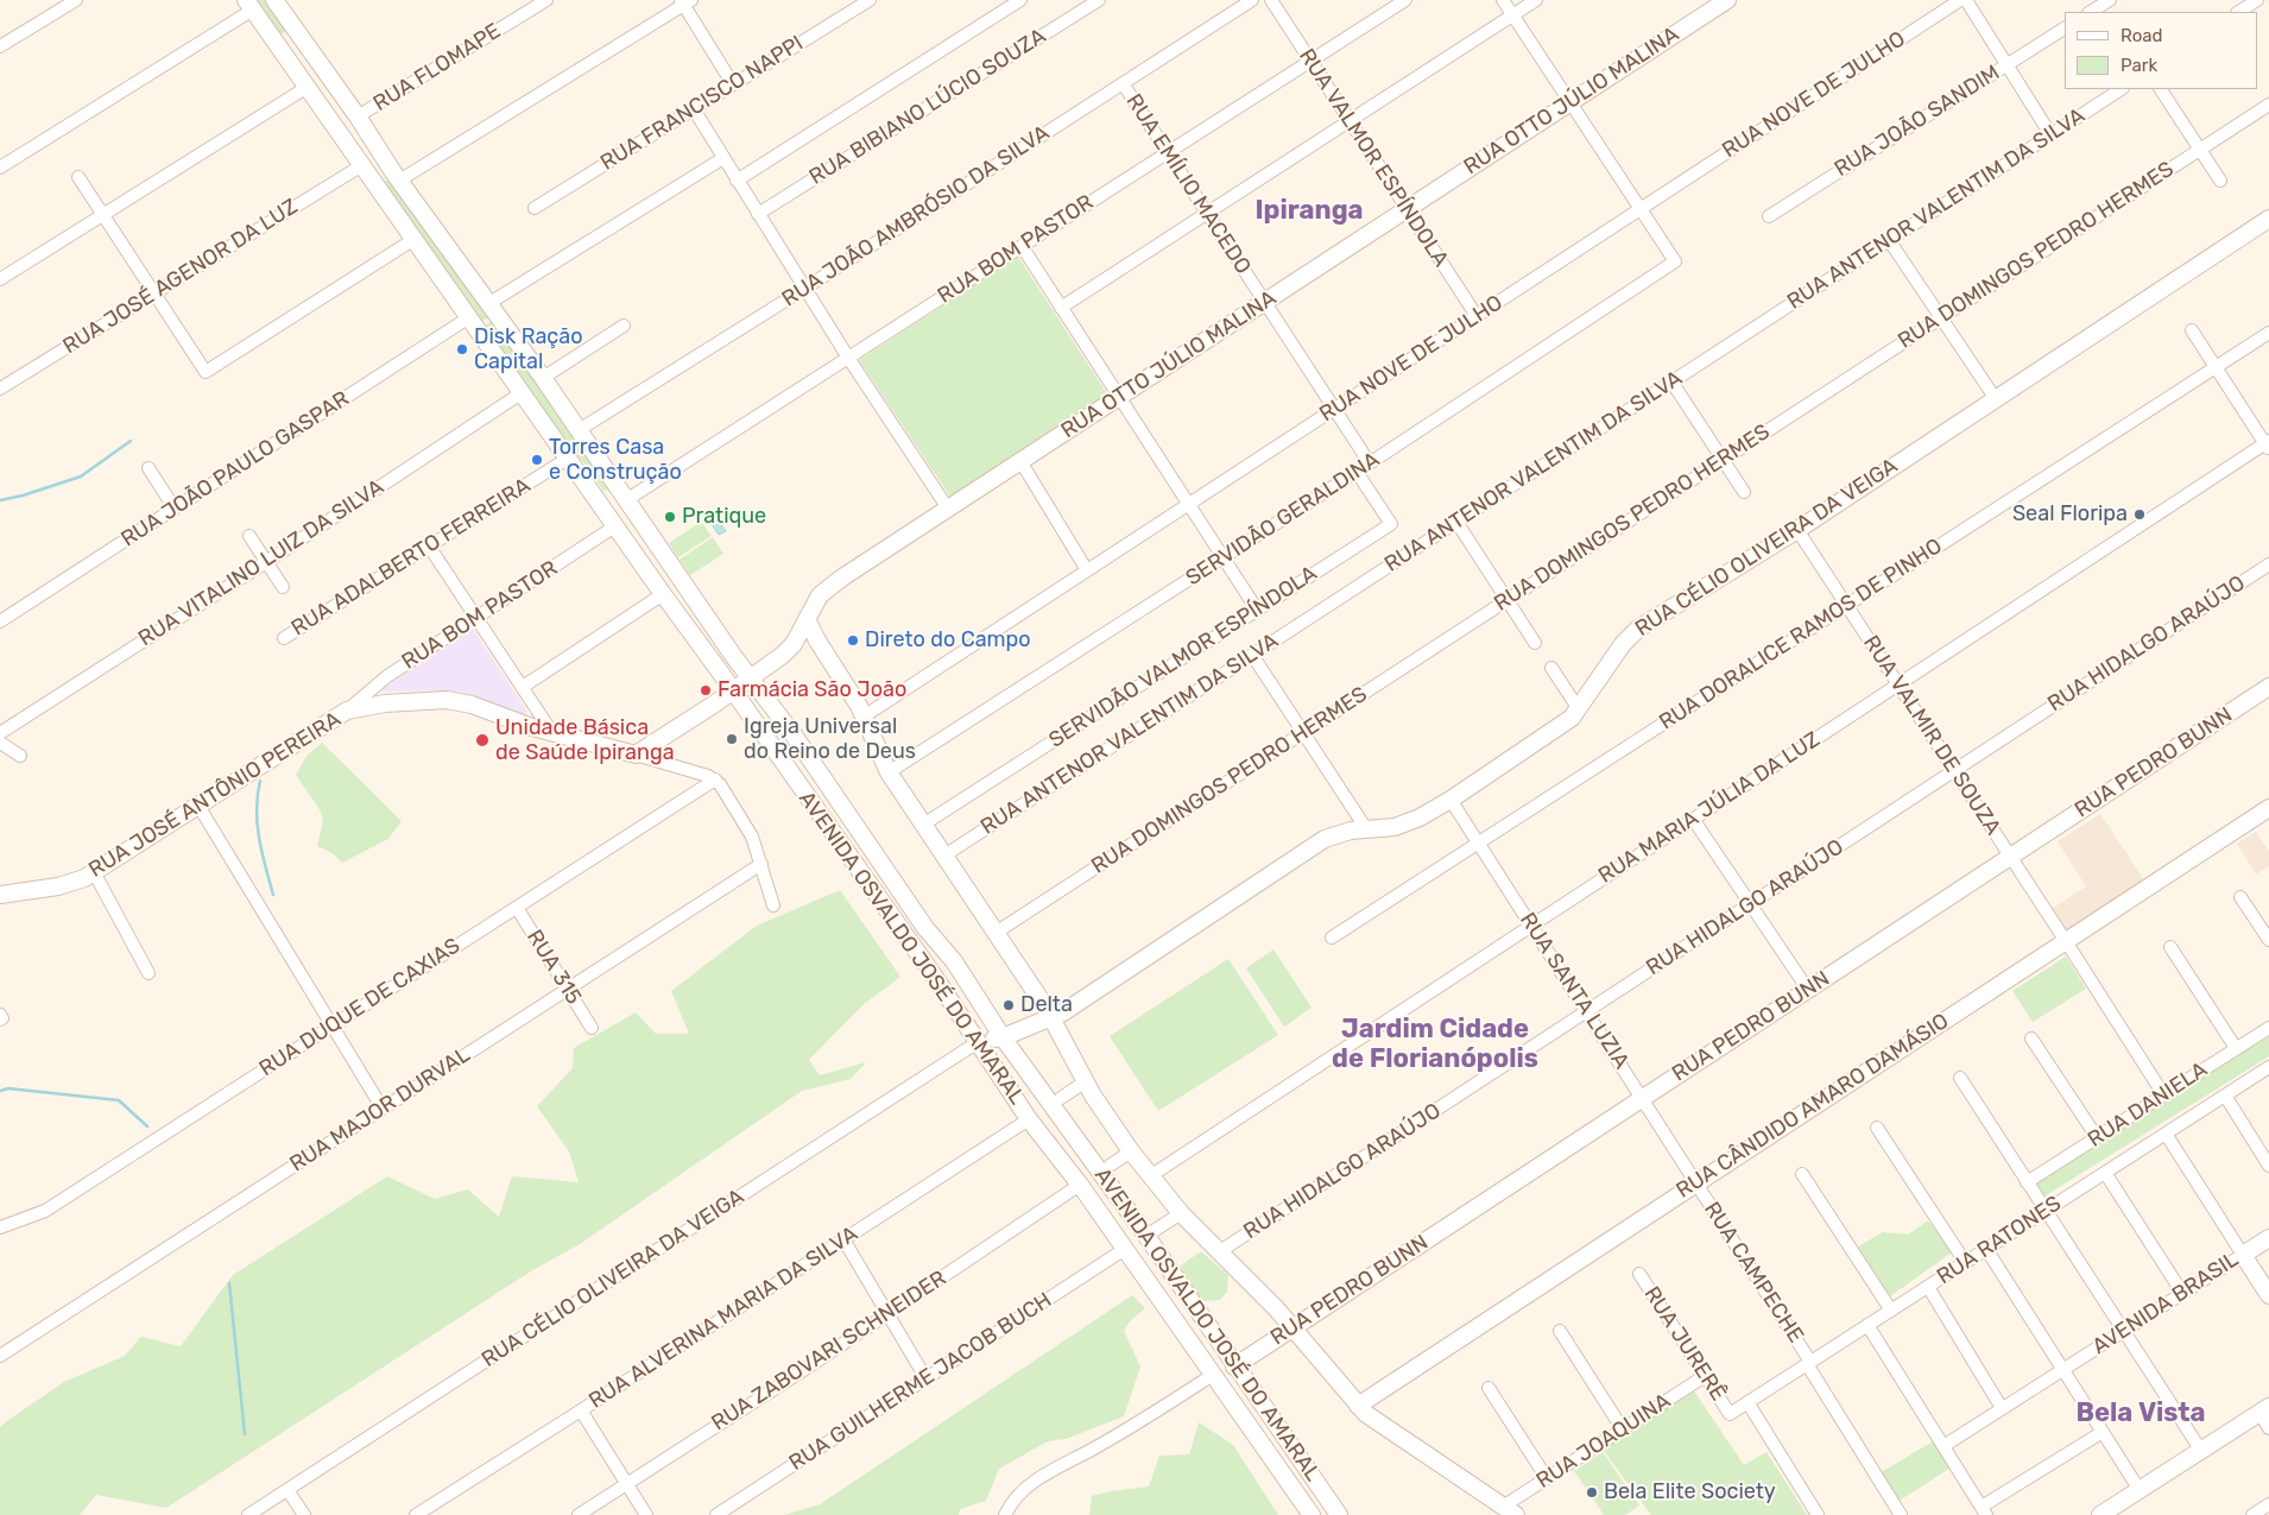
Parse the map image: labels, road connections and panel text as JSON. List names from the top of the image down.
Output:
{
  "streets": {
    "main road": [
      "RUA OTTO JÚLIO MALINA",
      "RUA CÉLIO OLIVEIRA DA VEIGA",
      "RUA PEDRO BUNN",
      "RUA JOSÉ ANTÔNIO PEREIRA",
      "AVENIDA OSVALDO JOSÉ DO AMARAL",
      "RUA CÂNDIDO AMARO DAMÁSIO",
      "AVENIDA BRASIL"
    ],
    "street": [
      "RUA FLOMAPE",
      "RUA NOVE DE JULHO",
      "RUA FRANCISCO NAPPI",
      "RUA BIBIANO LÚCIO SOUZA",
      "RUA JOÃO SANDIM",
      "RUA VALMOR ESPÍNDOLA",
      "RUA EMÍLIO MACEDO",
      "RUA ANTENOR VALENTIM DA SILVA",
      "RUA JOÃO AMBRÓSIO DA SILVA",
      "RUA BOM PASTOR",
      "RUA DOMINGOS PEDRO HERMES",
      "RUA JOSÉ AGENOR DA LUZ",
      "RUA JOÃO PAULO GASPAR",
      "SERVIDÃO GERALDINA",
      "RUA ADALBERTO FERREIRA",
      "RUA VITALINO LUIZ DA SILVA",
      "RUA DORALICE RAMOS DE PINHO",
      "RUA HIDALGO ARAÚJO",
      "SERVIDÃO VALMOR ESPÍNDOLA",
      "RUA VALMIR DE SOUZA",
      "RUA MARIA JÚLIA DA LUZ",
      "RUA 315",
      "RUA SANTA LUZIA",
      "RUA DUQUE DE CAXIAS",
      "RUA DANIELA",
      "RUA MAJOR DURVAL",
      "RUA RATONES",
      "RUA CAMPECHE",
      "RUA ALVERINA MARIA DA SILVA",
      "RUA JURERÊ",
      "RUA ZABOVARI SCHNEIDER",
      "RUA GUILHERME JACOB BUCH",
      "RUA JOAQUINA"
    ]
  },
  "crossings": [
    ["RUA FLOMAPE", "AVENIDA OSVALDO JOSÉ DO AMARAL"],
    ["RUA NOVE DE JULHO", "RUA VALMOR ESPÍNDOLA"],
    ["RUA NOVE DE JULHO", "RUA EMÍLIO MACEDO"],
    ["RUA NOVE DE JULHO", "SERVIDÃO GERALDINA"],
    ["RUA OTTO JÚLIO MALINA", "RUA VALMOR ESPÍNDOLA"],
    ["RUA OTTO JÚLIO MALINA", "RUA EMÍLIO MACEDO"],
    ["RUA OTTO JÚLIO MALINA", "RUA JOSÉ ANTÔNIO PEREIRA"],
    ["RUA OTTO JÚLIO MALINA", "AVENIDA OSVALDO JOSÉ DO AMARAL"],
    ["RUA VALMOR ESPÍNDOLA", "RUA BOM PASTOR"],
    ["RUA EMÍLIO MACEDO", "RUA JOÃO AMBRÓSIO DA SILVA"],
    ["RUA EMÍLIO MACEDO", "RUA BOM PASTOR"],
    ["RUA EMÍLIO MACEDO", "SERVIDÃO GERALDINA"],
    ["RUA JOÃO AMBRÓSIO DA SILVA", "AVENIDA OSVALDO JOSÉ DO AMARAL"],
    ["RUA BOM PASTOR", "RUA JOSÉ ANTÔNIO PEREIRA"],
    ["RUA BOM PASTOR", "AVENIDA OSVALDO JOSÉ DO AMARAL"],
    ["RUA JOSÉ AGENOR DA LUZ", "AVENIDA OSVALDO JOSÉ DO AMARAL"],
    ["RUA JOÃO PAULO GASPAR", "AVENIDA OSVALDO JOSÉ DO AMARAL"],
    ["SERVIDÃO GERALDINA", "SERVIDÃO VALMOR ESPÍNDOLA"],
    ["RUA CÉLIO OLIVEIRA DA VEIGA", "RUA VALMIR DE SOUZA"],
    ["RUA CÉLIO OLIVEIRA DA VEIGA", "AVENIDA OSVALDO JOSÉ DO AMARAL"],
    ["RUA CÉLIO OLIVEIRA DA VEIGA", "RUA SANTA LUZIA"],
    ["RUA ADALBERTO FERREIRA", "AVENIDA OSVALDO JOSÉ DO AMARAL"],
    ["RUA VITALINO LUIZ DA SILVA", "AVENIDA OSVALDO JOSÉ DO AMARAL"],
    ["RUA DORALICE RAMOS DE PINHO", "RUA VALMIR DE SOUZA"],
    ["RUA DORALICE RAMOS DE PINHO", "RUA SANTA LUZIA"],
    ["RUA HIDALGO ARAÚJO", "RUA VALMIR DE SOUZA"],
    ["RUA HIDALGO ARAÚJO", "RUA SANTA LUZIA"],
    ["RUA VALMIR DE SOUZA", "RUA PEDRO BUNN"],
    ["RUA VALMIR DE SOUZA", "RUA MARIA JÚLIA DA LUZ"],
    ["RUA VALMIR DE SOUZA", "RUA DANIELA"],
    ["RUA VALMIR DE SOUZA", "RUA CÂNDIDO AMARO DAMÁSIO"],
    ["RUA PEDRO BUNN", "AVENIDA OSVALDO JOSÉ DO AMARAL"],
    ["RUA PEDRO BUNN", "RUA SANTA LUZIA"],
    ["RUA MARIA JÚLIA DA LUZ", "RUA SANTA LUZIA"],
    ["AVENIDA OSVALDO JOSÉ DO AMARAL", "RUA ALVERINA MARIA DA SILVA"],
    ["AVENIDA OSVALDO JOSÉ DO AMARAL", "RUA ZABOVARI SCHNEIDER"],
    ["AVENIDA OSVALDO JOSÉ DO AMARAL", "RUA GUILHERME JACOB BUCH"],
    ["RUA 315", "RUA DUQUE DE CAXIAS"],
    ["RUA 315", "RUA MAJOR DURVAL"],
    ["RUA SANTA LUZIA", "RUA CÂNDIDO AMARO DAMÁSIO"],
    ["RUA SANTA LUZIA", "RUA CAMPECHE"],
    ["RUA CÂNDIDO AMARO DAMÁSIO", "RUA CAMPECHE"],
    ["RUA RATONES", "RUA CAMPECHE"],
    ["RUA RATONES", "RUA JURERÊ"],
    ["RUA JURERÊ", "RUA JOAQUINA"]
  ],
  "districts": ["Ipiranga", "Jardim Cidade de Florianópolis", "Bela Vista"],
  "places": [
    "Disk Ração Capital",
    "Torres Casa e Construção",
    "Seal Floripa",
    "Pratique",
    "Direto do Campo",
    "Farmácia São João",
    "Igreja Universal do Reino de Deus",
    "Unidade Básica de Saúde Ipiranga",
    "Delta",
    "Bela Elite Society"
  ],
  "legend": ["Road", "Park"]
}
